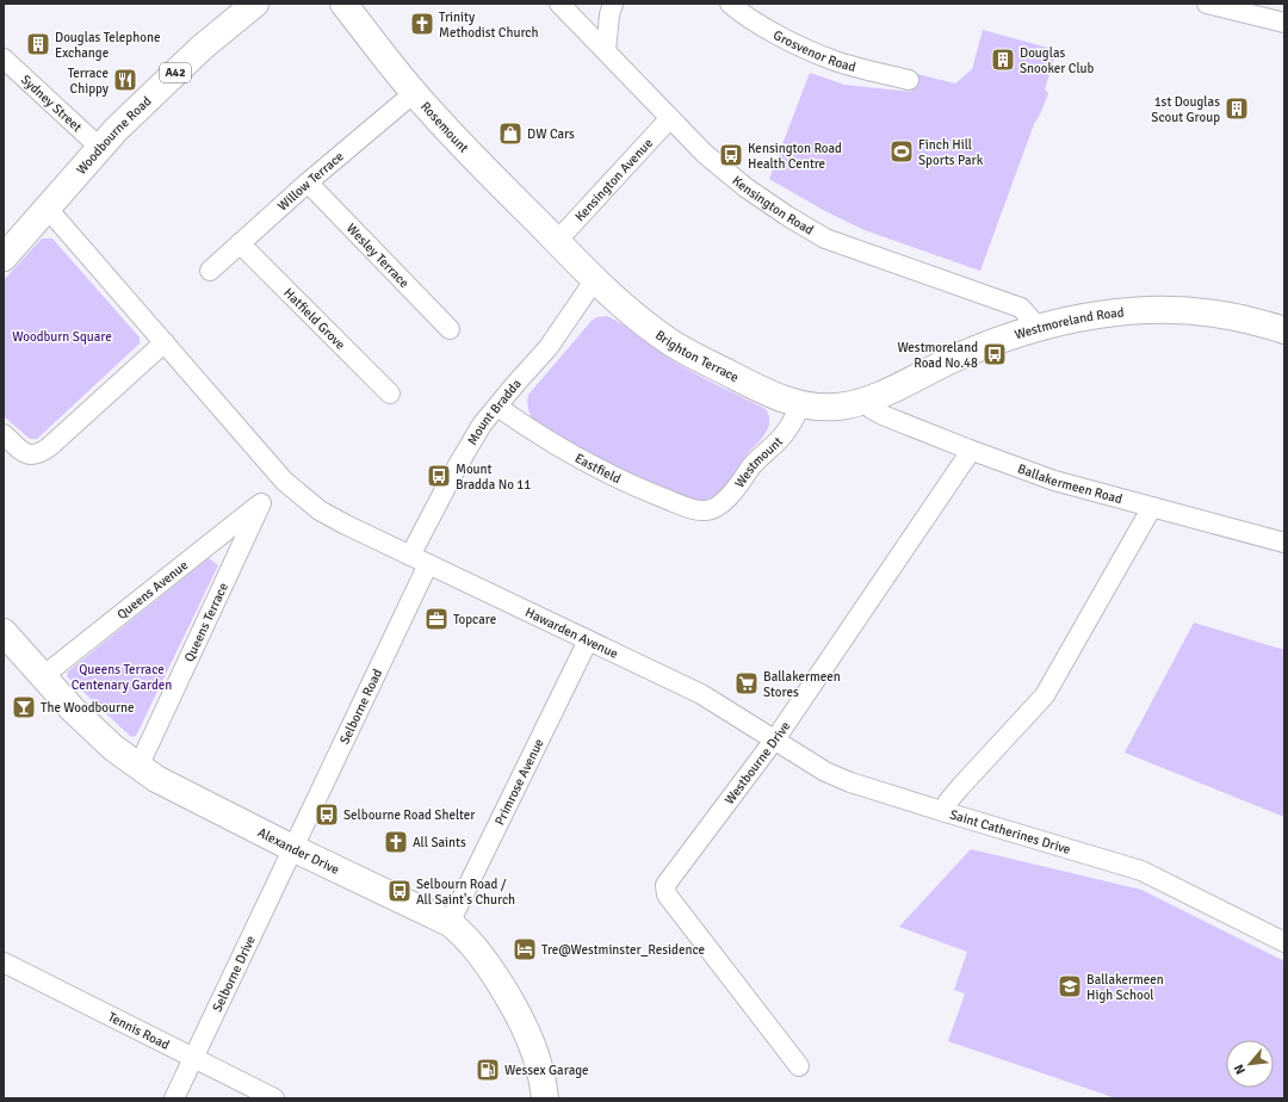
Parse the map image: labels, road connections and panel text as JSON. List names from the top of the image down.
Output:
{
  "streets": {
    "main road": [
      "A42",
      "Rosemount",
      "Woodbourne Road",
      "Westmoreland Road",
      "Brighton Terrace",
      "Alexander Drive"
    ],
    "street": [
      "Grosvenor Road",
      "Sydney Street",
      "Willow Terrace",
      "Kensington Avenue",
      "Kensington Road",
      "Wesley Terrace",
      "Hatfield Grove",
      "Mount Bradda",
      "Westmount",
      "Eastfield",
      "Ballakermeen Road",
      "Queens Avenue",
      "Queens Terrace",
      "Hawarden Avenue",
      "Selborne Road",
      "Westbourne Drive",
      "Primrose Avenue",
      "Saint Catherines Drive",
      "Selborne Drive",
      "Tennis Road"
    ]
  },
  "crossings": [
    ["Sydney Street", "Woodbourne Road"],
    ["Rosemount", "Willow Terrace"],
    ["Rosemount", "Kensington Avenue"],
    ["Rosemount", "Brighton Terrace"],
    ["Willow Terrace", "Wesley Terrace"],
    ["Willow Terrace", "Hatfield Grove"],
    ["Kensington Avenue", "Kensington Road"],
    ["Kensington Avenue", "Brighton Terrace"],
    ["Kensington Road", "Westmoreland Road"],
    ["Westmoreland Road", "Brighton Terrace"],
    ["Westmoreland Road", "Ballakermeen Road"],
    ["Brighton Terrace", "Mount Bradda"],
    ["Brighton Terrace", "Westmount"],
    ["Brighton Terrace", "Ballakermeen Road"],
    ["Mount Bradda", "Eastfield"],
    ["Mount Bradda", "Hawarden Avenue"],
    ["Westmount", "Eastfield"],
    ["Ballakermeen Road", "Westbourne Drive"],
    ["Ballakermeen Road", "Saint Catherines Drive"],
    ["Queens Avenue", "Queens Terrace"],
    ["Queens Avenue", "Alexander Drive"],
    ["Queens Terrace", "Alexander Drive"],
    ["Hawarden Avenue", "Selborne Road"],
    ["Hawarden Avenue", "Westbourne Drive"],
    ["Hawarden Avenue", "Primrose Avenue"],
    ["Hawarden Avenue", "Saint Catherines Drive"],
    ["Selborne Road", "Alexander Drive"],
    ["Selborne Road", "Selborne Drive"],
    ["Primrose Avenue", "Alexander Drive"],
    ["Alexander Drive", "Selborne Drive"],
    ["Selborne Drive", "Tennis Road"]
  ],
  "parks": ["Woodburn Square", "Queens Terrace Centenary Garden"],
  "places": {
    "church": ["Trinity Methodist Church", "All Saints"],
    "building": ["Douglas Telephone Exchange", "Douglas Snooker Club", "1st Douglas Scout Group"],
    "restaurant": ["Terrace Chippy"],
    "shop": ["DW Cars"],
    "sports": ["Finch Hill Sports Park"],
    "bus stop": [
      "Kensington Road Health Centre",
      "Westmoreland Road No.48",
      "Mount Bradda No 11",
      "Selbourne Road Shelter",
      "Selbourn Road / All Saint's Church"
    ],
    "office": ["Topcare"],
    "supermarket": ["Ballakermeen Stores"],
    "bar": ["The Woodbourne"],
    "hotel": ["Tre@Westminster_Residence"],
    "school or university": ["Ballakermeen High School"],
    "fuel station": ["Wessex Garage"]
  },
  "north": "bottom left"
}
